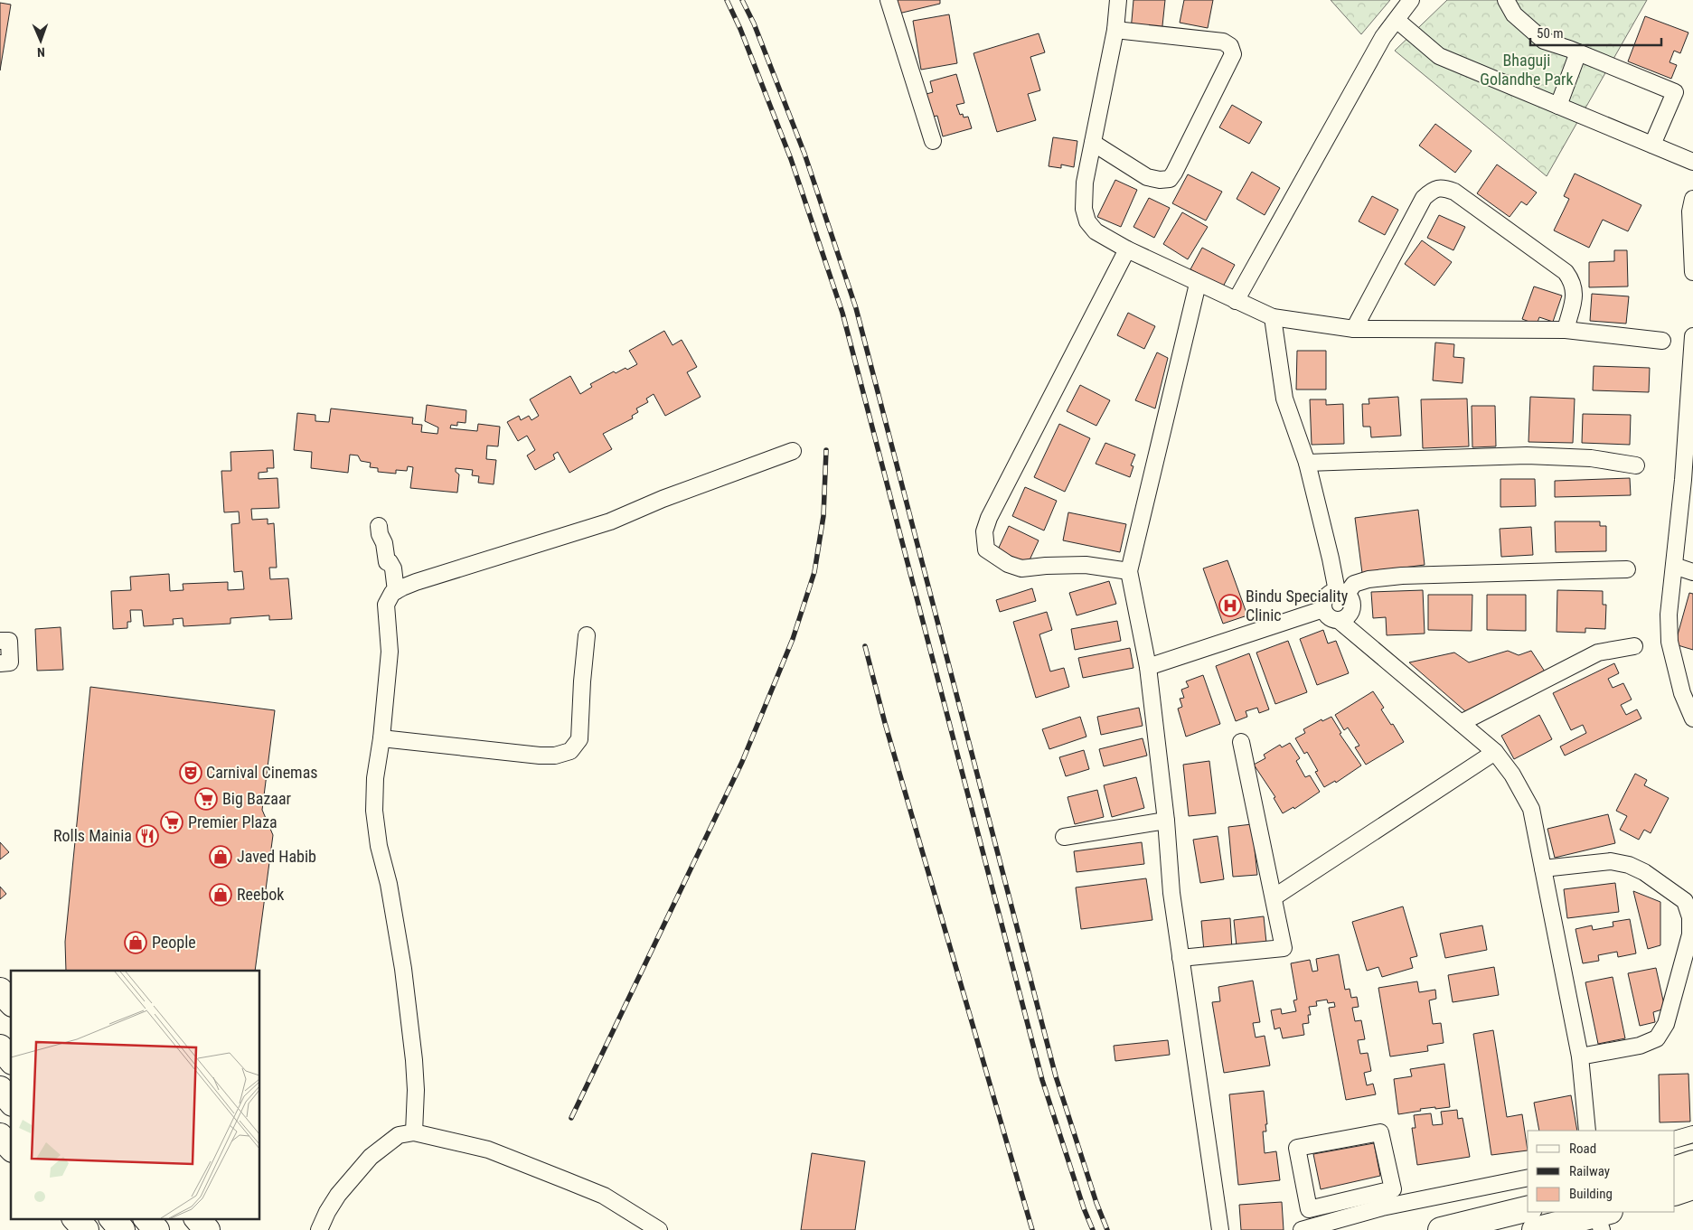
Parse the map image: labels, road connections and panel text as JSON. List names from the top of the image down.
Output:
{
  "parks": ["Bhaguji Golandhe Park"],
  "places": {
    "hospital": ["Bindu Speciality Clinic"],
    "theatre": ["Carnival Cinemas"],
    "supermarket": ["Big Bazaar", "Premier Plaza"],
    "restaurant": ["Rolls Mainia"],
    "shop": ["Javed Habib", "Reebok", "People"]
  },
  "legend": ["Road", "Railway", "Building"],
  "scale_bar": "50 m",
  "north": "bottom"
}
